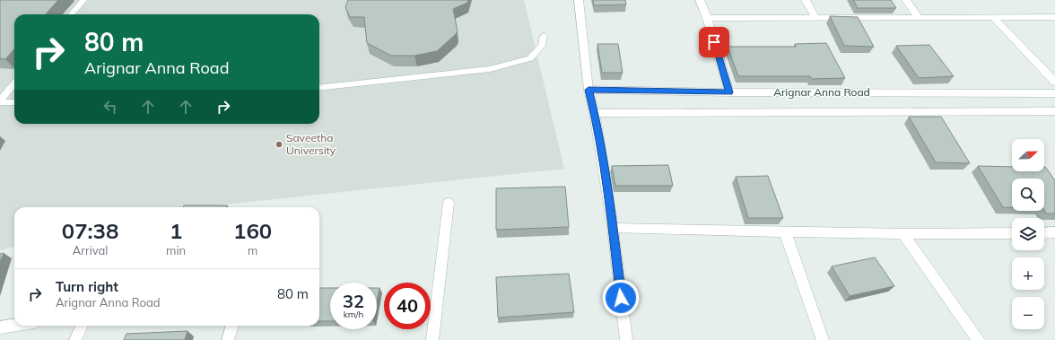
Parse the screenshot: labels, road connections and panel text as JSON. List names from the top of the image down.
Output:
{
  "streets": {
    "street": ["Arignar Anna Road"]
  },
  "places": ["Saveetha University"],
  "north": "right",
  "page": {
    "turn": ["80 m", "Arignar Anna Road"],
    "map_buttons": ["+", "−"],
    "eta": [
      "07:38",
      "Arrival",
      "1",
      "min",
      "160",
      "m"
    ],
    "list": [
      {
        "name": "Turn right",
        "note": "Arignar Anna Road",
        "value": "80 m"
      }
    ],
    "speed": "32 km/h",
    "limit": "40"
  }
}
